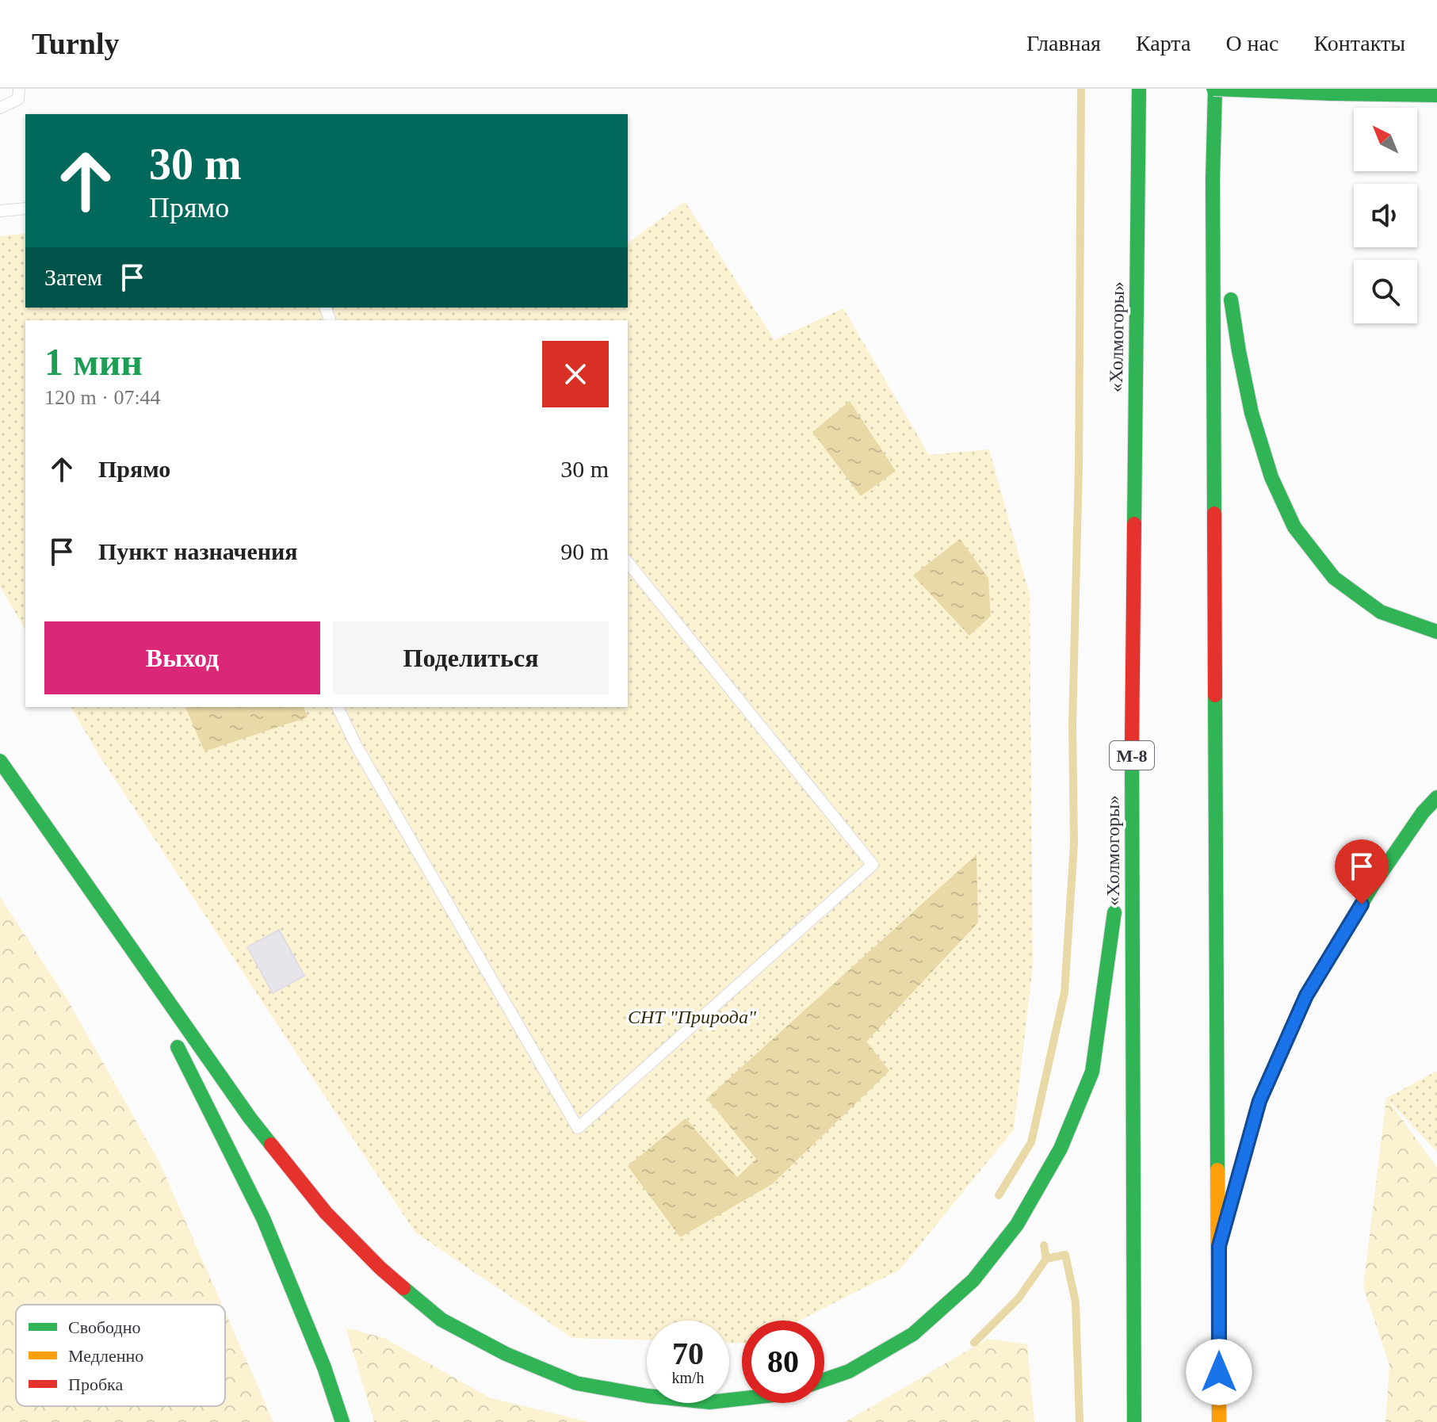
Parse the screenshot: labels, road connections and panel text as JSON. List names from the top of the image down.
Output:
{
  "streets": {
    "highway": ["«Холмогоры»", "М-8"]
  },
  "parks": ["СНТ \"Природа\""],
  "legend": ["Свободно", "Медленно", "Пробка"],
  "north": "top left",
  "page": {
    "header": "Turnly",
    "nav": [
      "Главная",
      "Карта",
      "О нас",
      "Контакты"
    ],
    "turn": ["30 m", "Прямо"],
    "then": "Затем",
    "heading": ["1 мин", "120 m · 07:44"],
    "list": [
      {
        "name": "Прямо",
        "value": "30 m"
      },
      {
        "name": "Пункт назначения",
        "value": "90 m"
      }
    ],
    "buttons": ["Выход", "Поделиться"],
    "speed": "70 km/h",
    "limit": "80"
  }
}
